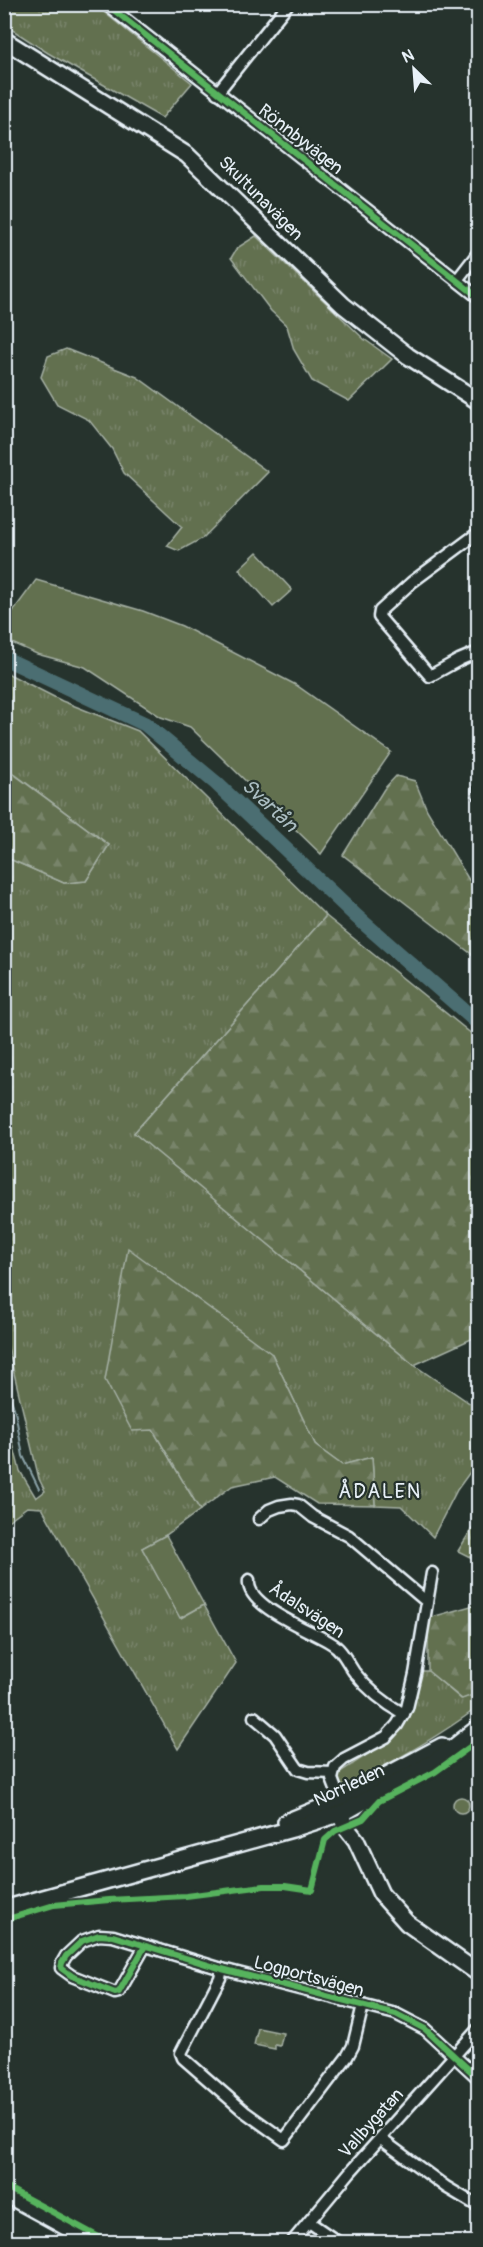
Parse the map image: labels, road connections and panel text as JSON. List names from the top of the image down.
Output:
{
  "streets": {
    "main road": ["Skultunavägen", "Norrleden"],
    "street": [
      "Rönnbyvägen",
      "Ådalsvägen",
      "Logportsvägen",
      "Vallbygatan"
    ]
  },
  "crossings": [
    ["Logportsvägen", "Vallbygatan"]
  ],
  "districts": ["ÅDALEN"],
  "water": ["Svartån"],
  "north": "top left"
}
